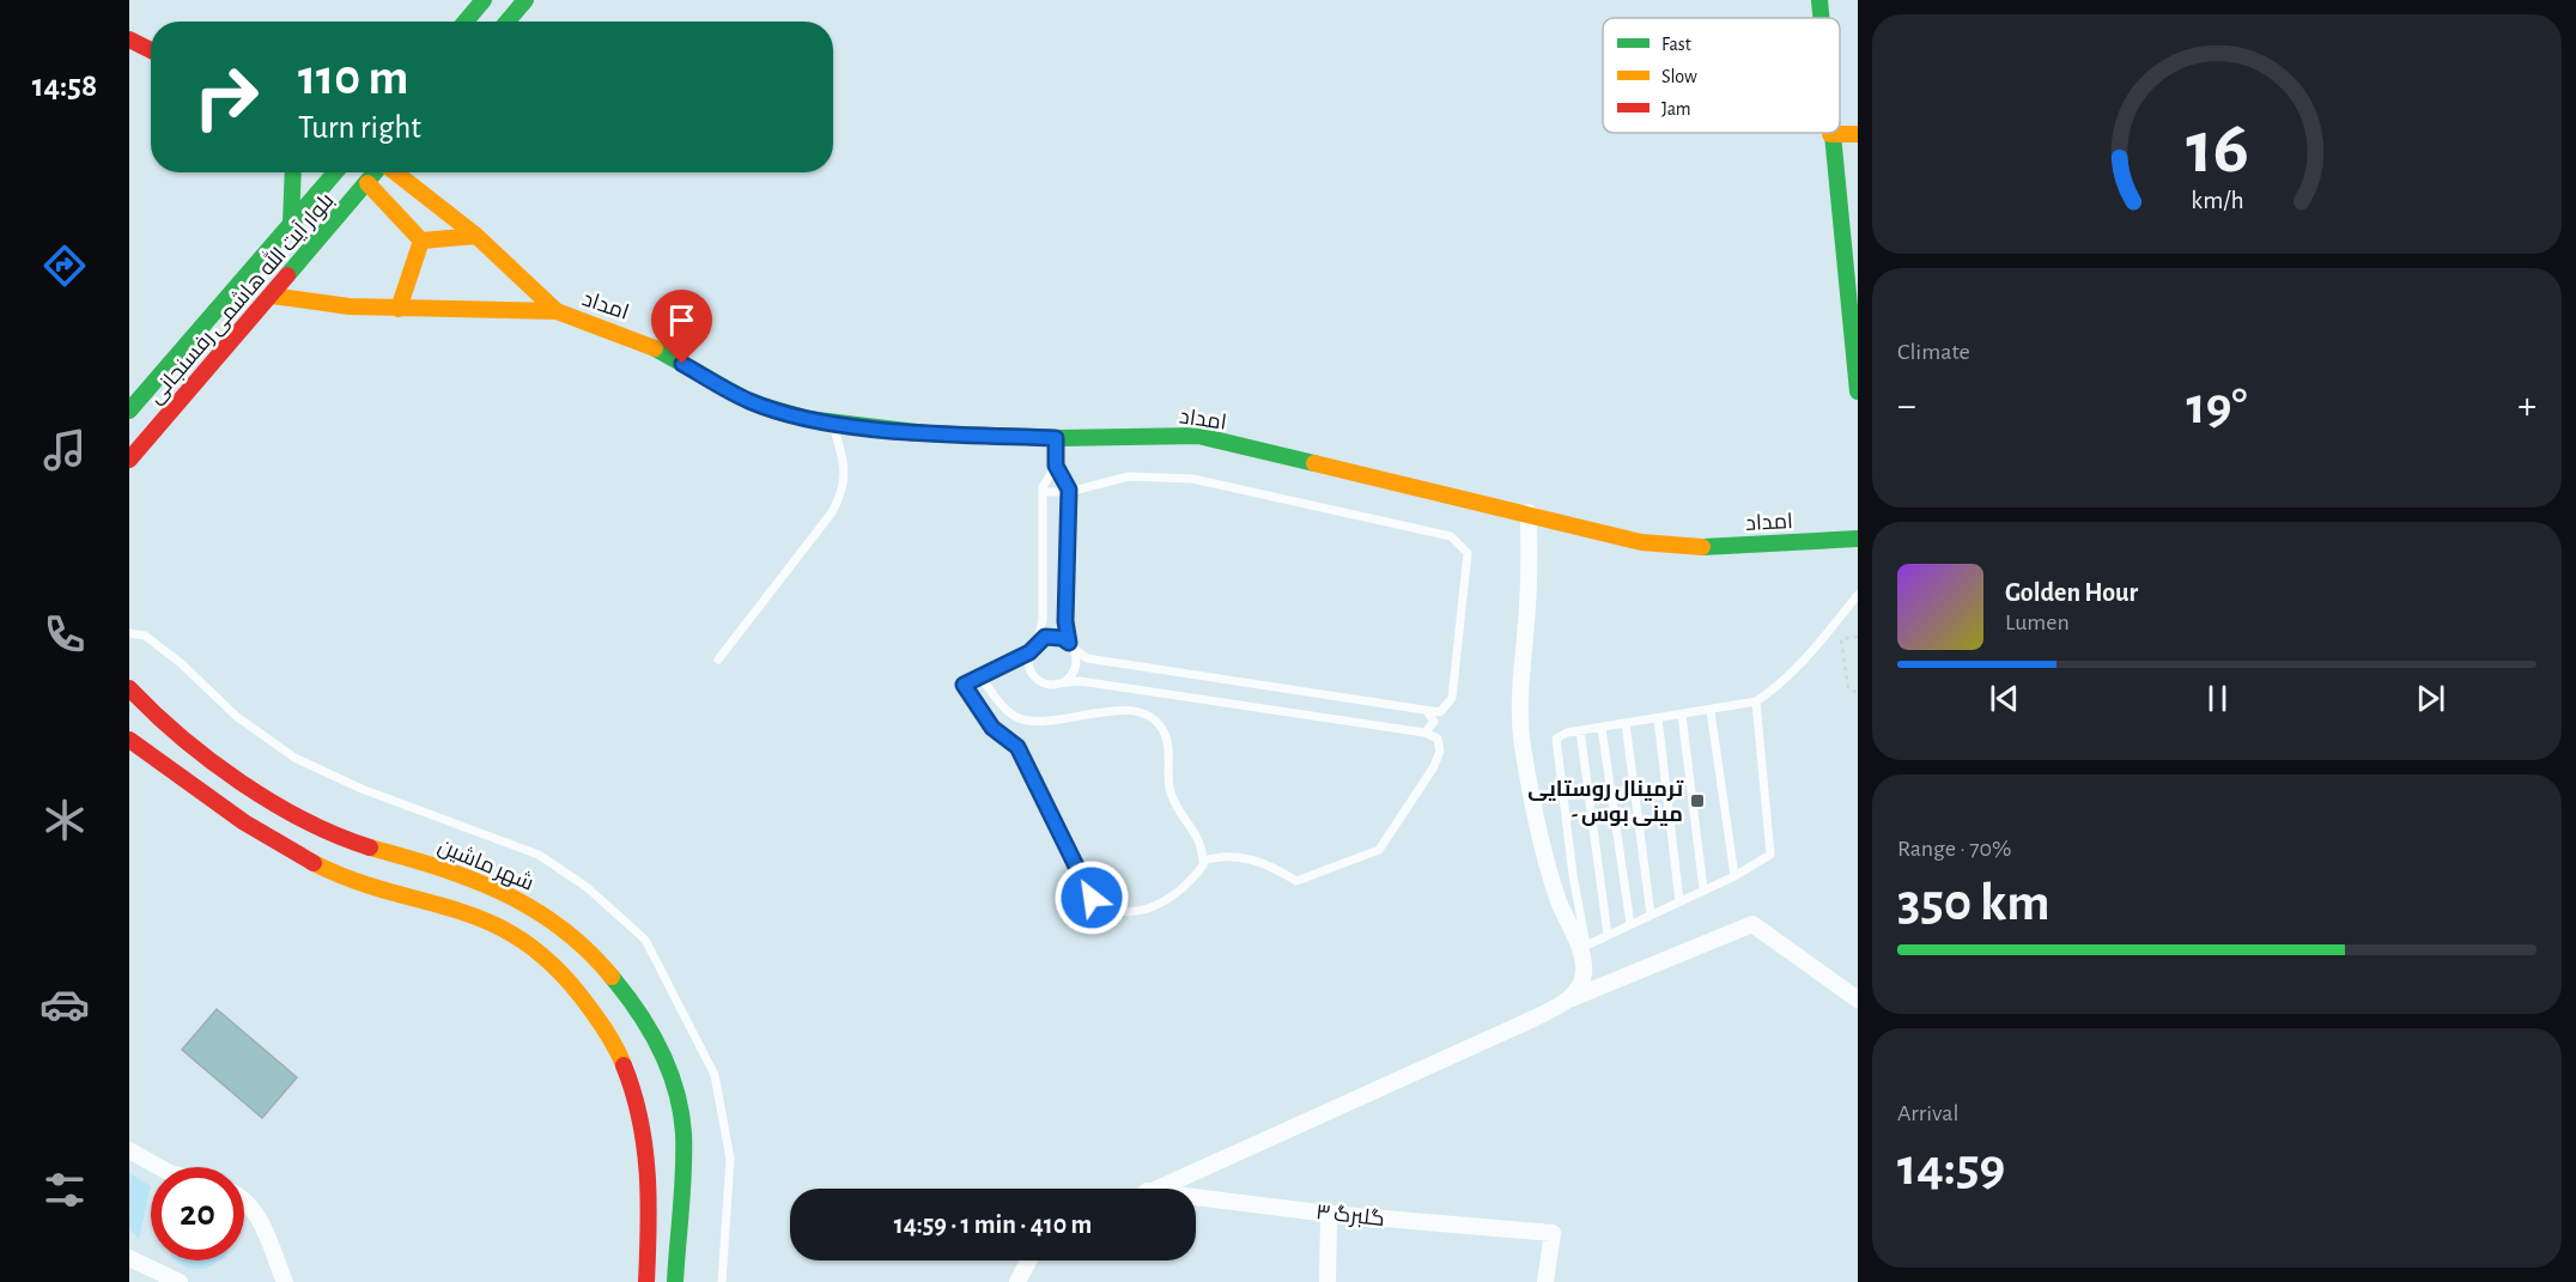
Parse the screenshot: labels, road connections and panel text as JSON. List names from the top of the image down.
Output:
{
  "streets": {
    "main road": ["بلوار آیت الله هاشمی رفسنجانی", "امداد", "شهر ماشین"],
    "street": ["گلبرگ ۳"]
  },
  "places": {
    "transit": ["ترمینال روستایی - مینی بوس"]
  },
  "legend": ["Fast", "Slow", "Jam"],
  "page": {
    "tabs": "14:58",
    "turn": ["110 m", "Turn right"],
    "tile": [
      "Climate",
      ["Range · 70%", "350 km"],
      ["Arrival", "14:59"]
    ],
    "heat": ["−", "19°", "+"],
    "song": ["Golden Hour", "Lumen"],
    "limit": "20",
    "trip": "14:59 · 1 min · 410 m",
    "gauge": ["16", "km/h"]
  }
}
